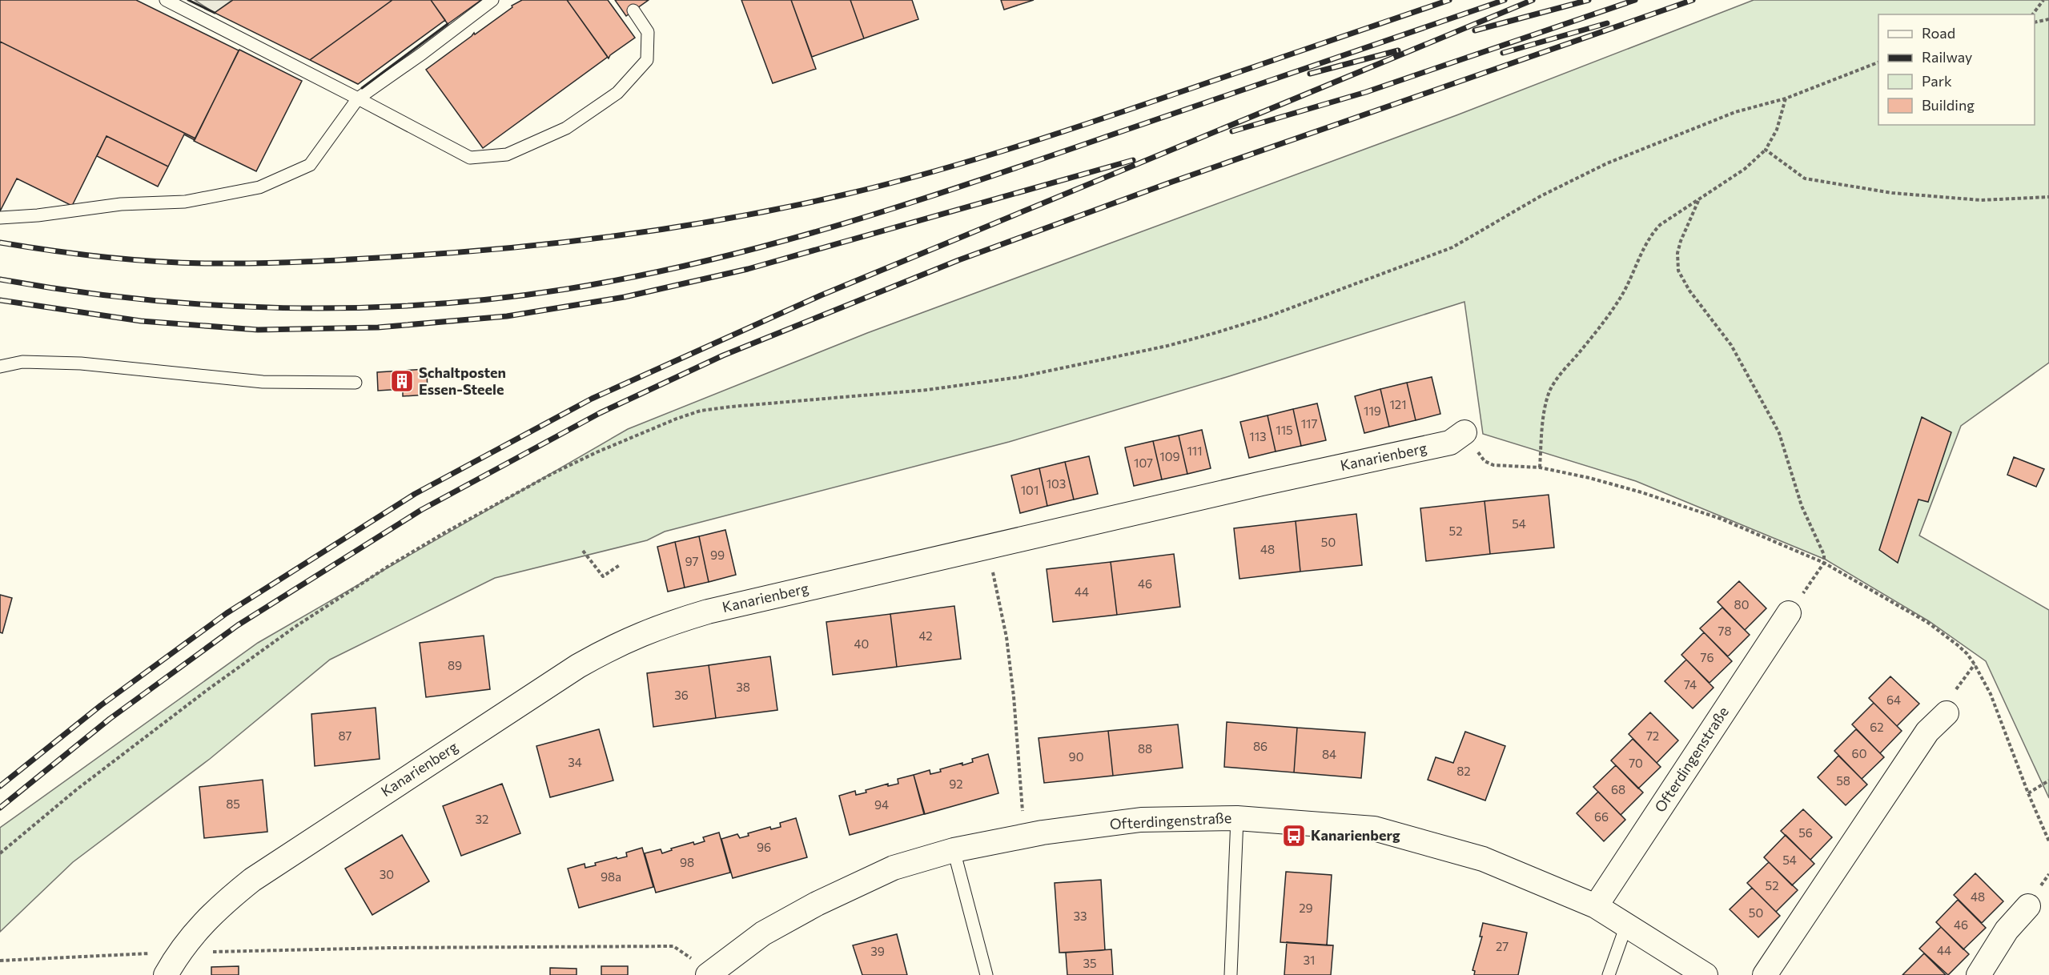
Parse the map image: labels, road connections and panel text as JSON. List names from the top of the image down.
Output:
{
  "streets": {
    "street": ["Kanarienberg", "Ofterdingenstraße"]
  },
  "places": {
    "building": ["Schaltposten Essen-Steele"],
    "bus stop": ["Kanarienberg"]
  },
  "house_numbers": [
    "121",
    "119",
    "117",
    "115",
    "113",
    "111",
    "109",
    "107",
    "103",
    "101",
    "54",
    "52",
    "50",
    "48",
    "99",
    "97",
    "46",
    "44",
    "80",
    "78",
    "42",
    "40",
    "76",
    "89",
    "74",
    "38",
    "36",
    "64",
    "62",
    "87",
    "72",
    "86",
    "88",
    "60",
    "84",
    "90",
    "34",
    "70",
    "82",
    "58",
    "92",
    "68",
    "85",
    "94",
    "66",
    "32",
    "56",
    "96",
    "54",
    "98",
    "30",
    "98a",
    "52",
    "48",
    "29",
    "50",
    "33",
    "46",
    "27",
    "44",
    "39",
    "31",
    "35"
  ],
  "legend": [
    "Road",
    "Railway",
    "Park",
    "Building"
  ]
}
